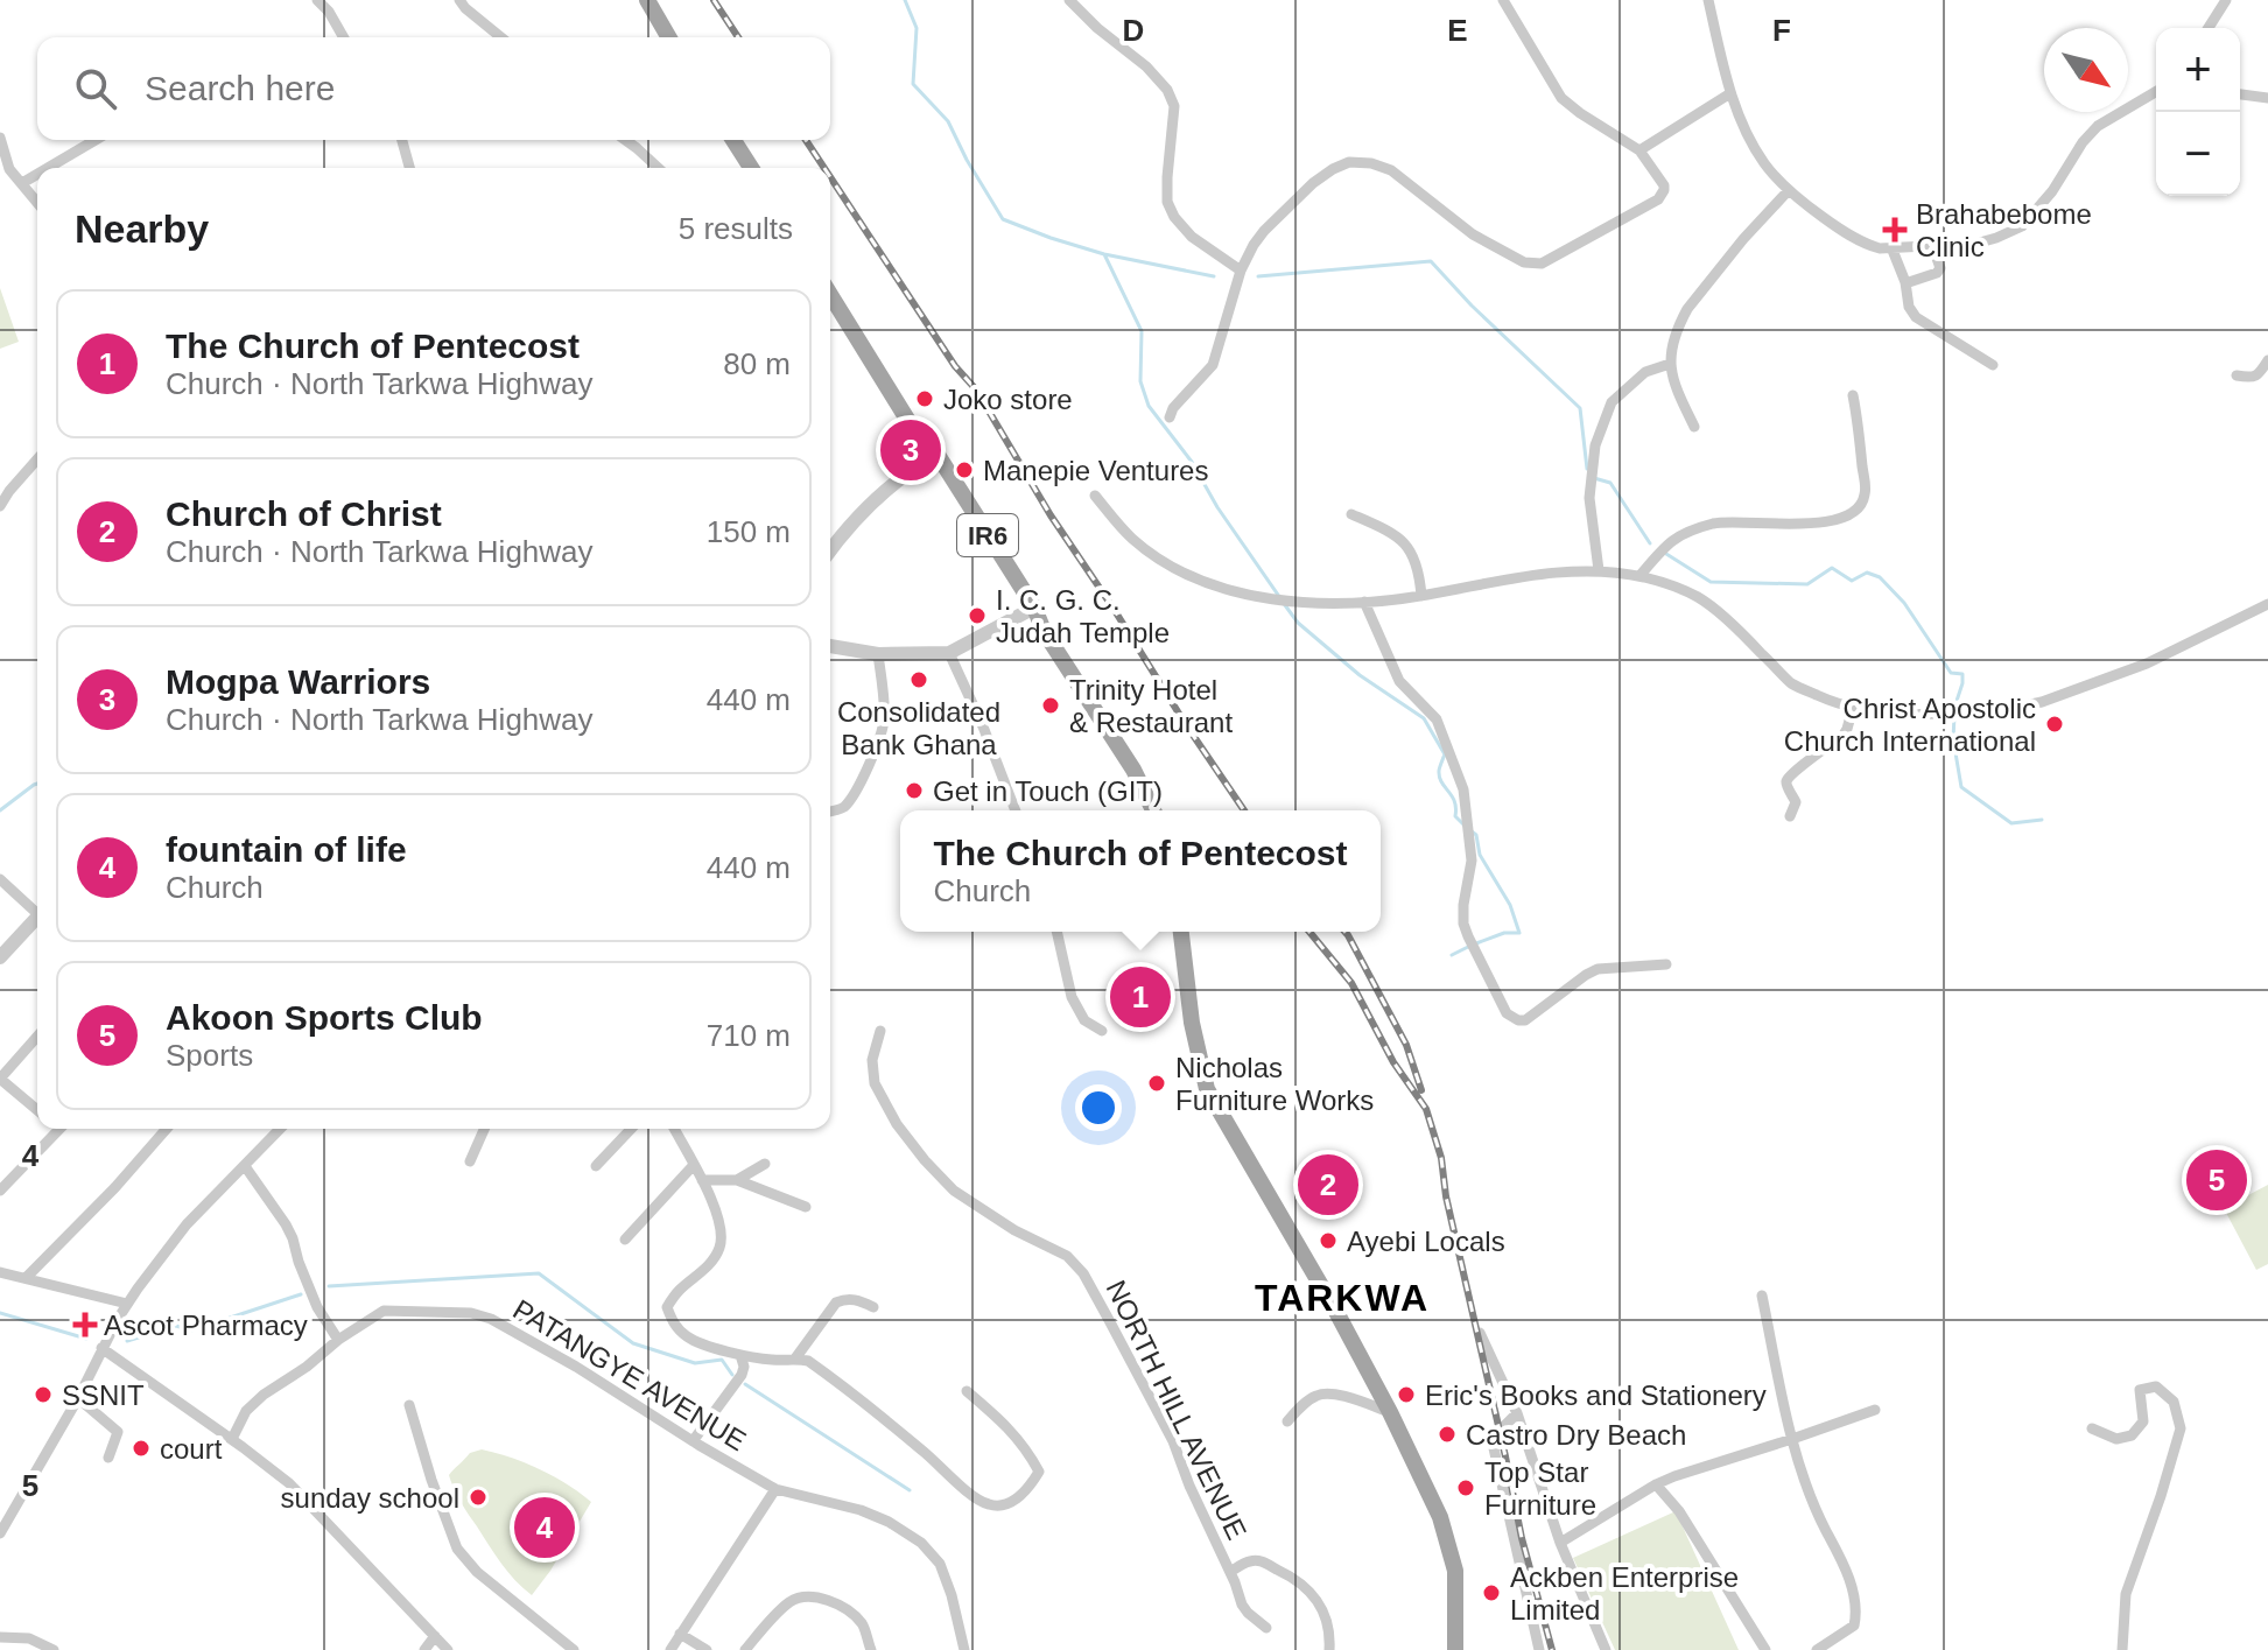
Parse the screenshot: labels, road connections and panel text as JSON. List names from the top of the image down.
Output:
{
  "streets": {
    "main road": ["IR6"],
    "street": ["PATANGYE AVENUE", "NORTH HILL AVENUE"]
  },
  "districts": ["TARKWA"],
  "places": {
    "health": ["Brahabebome Clinic", "Ascot Pharmacy"],
    "other": [
      "Joko store",
      "Manepie Ventures",
      "I. C. G. C. Judah Temple",
      "Consolidated Bank Ghana",
      "Trinity Hotel & Restaurant",
      "Christ Apostolic Church International",
      "Get in Touch (GIT)",
      "Nicholas Furniture Works",
      "Ayebi Locals",
      "SSNIT",
      "Eric's Books and Stationery",
      "Castro Dry Beach",
      "court",
      "Top Star Furniture",
      "sunday school",
      "Ackben Enterprise Limited"
    ]
  },
  "north": "bottom right",
  "page": {
    "map_buttons": ["+", "−"],
    "search": "Search here",
    "heading": ["Nearby", "5 results"],
    "list": [
      {
        "mark": "1",
        "name": "The Church of Pentecost",
        "note": "Church · North Tarkwa Highway",
        "value": "80 m"
      },
      {
        "mark": "2",
        "name": "Church of Christ",
        "note": "Church · North Tarkwa Highway",
        "value": "150 m"
      },
      {
        "mark": "3",
        "name": "Mogpa Warriors",
        "note": "Church · North Tarkwa Highway",
        "value": "440 m"
      },
      {
        "mark": "4",
        "name": "fountain of life",
        "note": "Church",
        "value": "440 m"
      },
      {
        "mark": "5",
        "name": "Akoon Sports Club",
        "note": "Sports",
        "value": "710 m"
      }
    ],
    "pins": [
      "3",
      "1",
      "5",
      "2",
      "4"
    ],
    "popup": ["The Church of Pentecost", "Church"]
  },
  "grid": {
    "columns": ["D", "E", "F"],
    "rows": ["4", "5"]
  }
}
